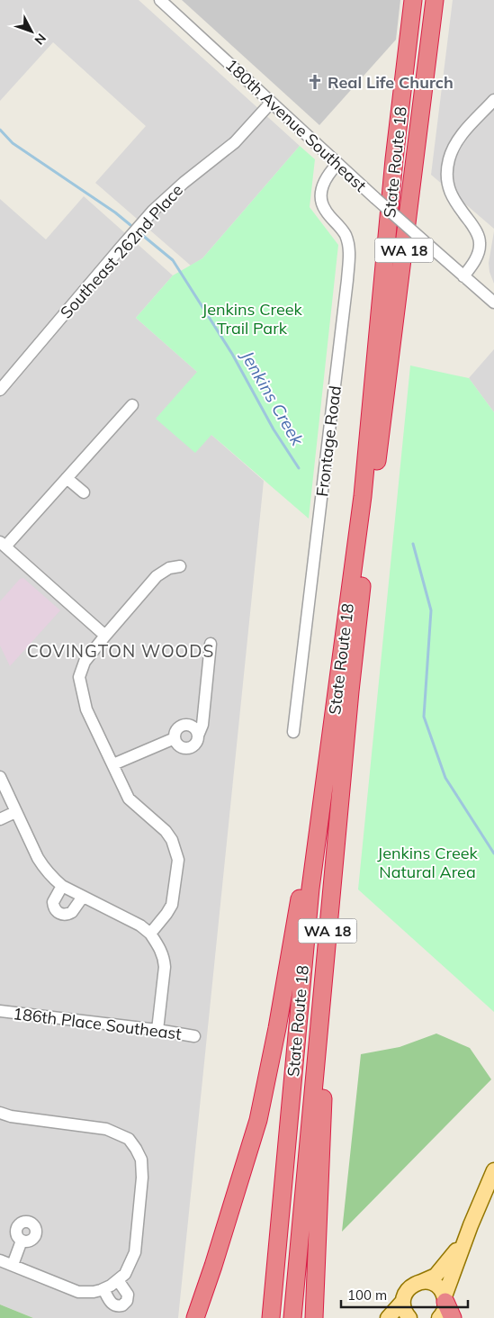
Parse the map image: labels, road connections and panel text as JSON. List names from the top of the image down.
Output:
{
  "streets": {
    "highway": ["State Route 18", "WA 18"],
    "street": [
      "180th Avenue Southeast",
      "Southeast 262nd Place",
      "Frontage Road",
      "186th Place Southeast"
    ]
  },
  "crossings": [
    ["180th Avenue Southeast", "Southeast 262nd Place"],
    ["180th Avenue Southeast", "Frontage Road"]
  ],
  "districts": ["COVINGTON WOODS"],
  "water": ["Jenkins Creek"],
  "parks": ["Jenkins Creek Trail Park", "Jenkins Creek Natural Area"],
  "places": {
    "church": ["Real Life Church"]
  },
  "scale_bar": "100 m",
  "north": "bottom right"
}
